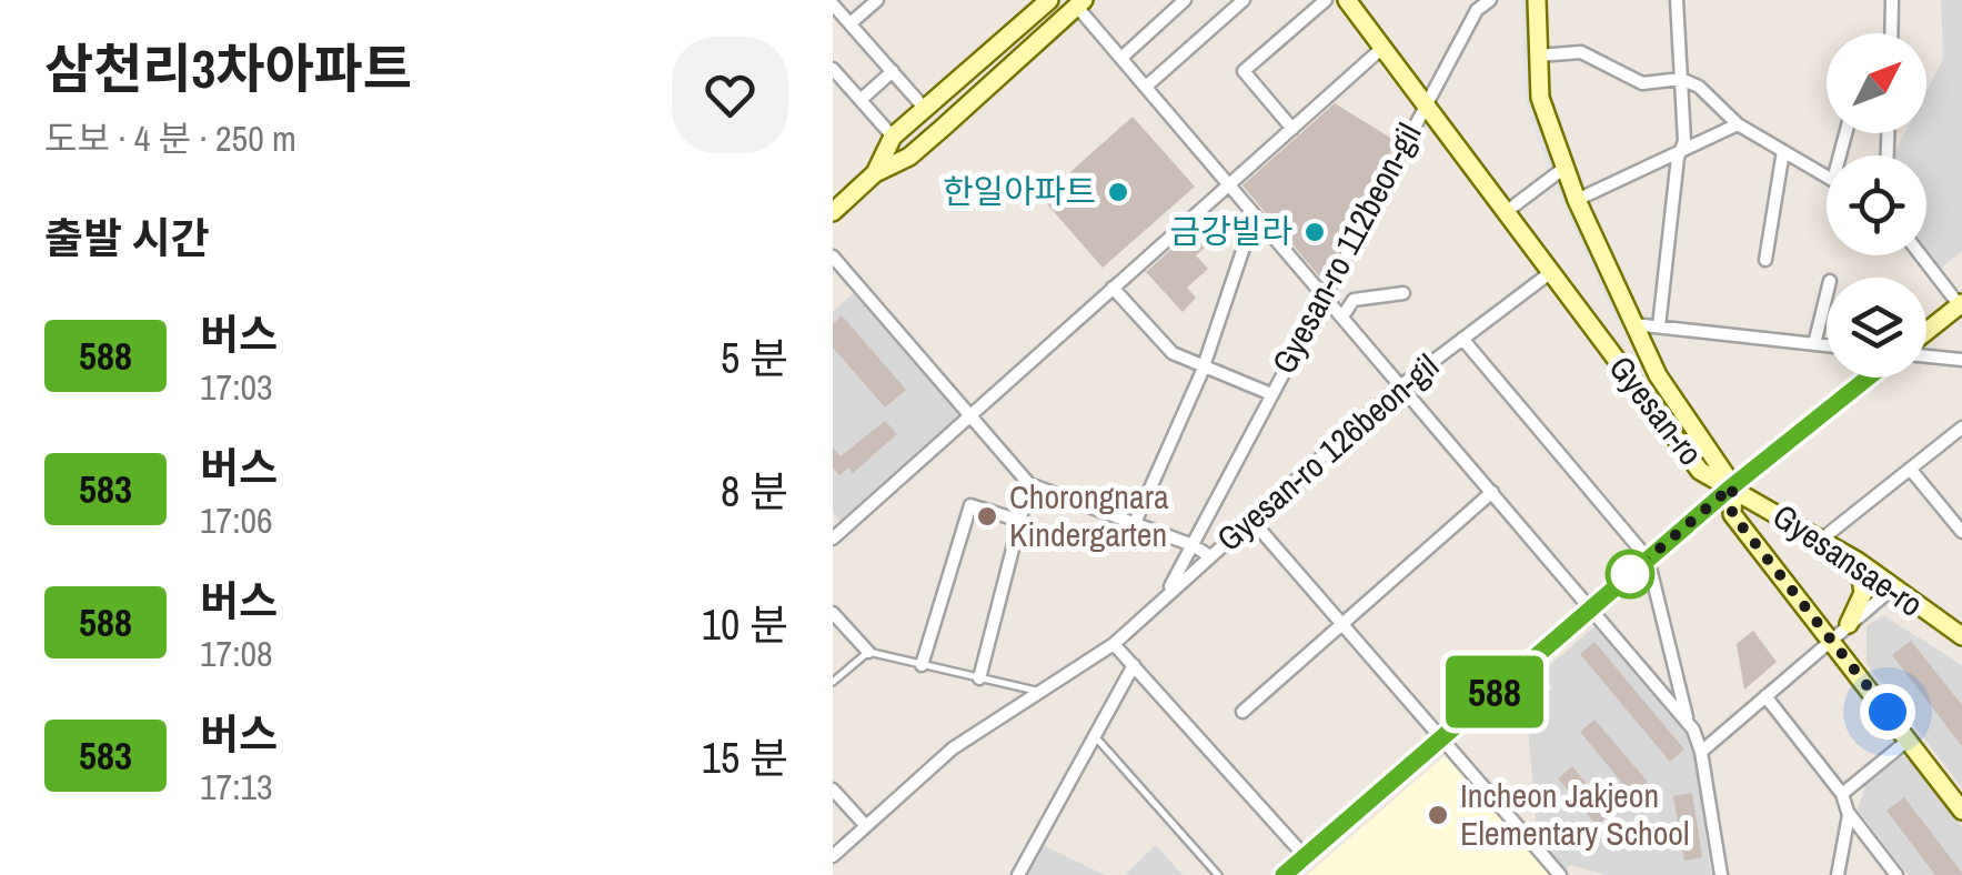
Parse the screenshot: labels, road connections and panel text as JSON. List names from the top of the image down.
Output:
{
  "streets": {
    "street": [
      "Gyesan-ro 112beon-gil",
      "Gyesan-ro",
      "Gyesan-ro 126beon-gil",
      "Gyesansae-ro"
    ]
  },
  "crossings": [
    ["Gyesan-ro 112beon-gil", "Gyesan-ro"],
    ["Gyesan-ro 112beon-gil", "Gyesan-ro 126beon-gil"],
    ["Gyesan-ro", "Gyesan-ro 126beon-gil"],
    ["Gyesan-ro", "Gyesansae-ro"]
  ],
  "places": [
    "한일아파트",
    "금강빌라",
    "Chorongnara Kindergarten",
    "Incheon Jakjeon Elementary School"
  ],
  "lines": ["bus line 588"],
  "north": "top right",
  "page": {
    "heading": [
      ["삼천리3차아파트", "도보 · 4 분 · 250 m"],
      "출발 시간"
    ],
    "on_map": "588",
    "list": [
      {
        "mark": "588",
        "name": "버스",
        "note": "17:03",
        "value": "5 분"
      },
      {
        "mark": "583",
        "name": "버스",
        "note": "17:06",
        "value": "8 분"
      },
      {
        "mark": "588",
        "name": "버스",
        "note": "17:08",
        "value": "10 분"
      },
      {
        "mark": "583",
        "name": "버스",
        "note": "17:13",
        "value": "15 분"
      }
    ]
  }
}
